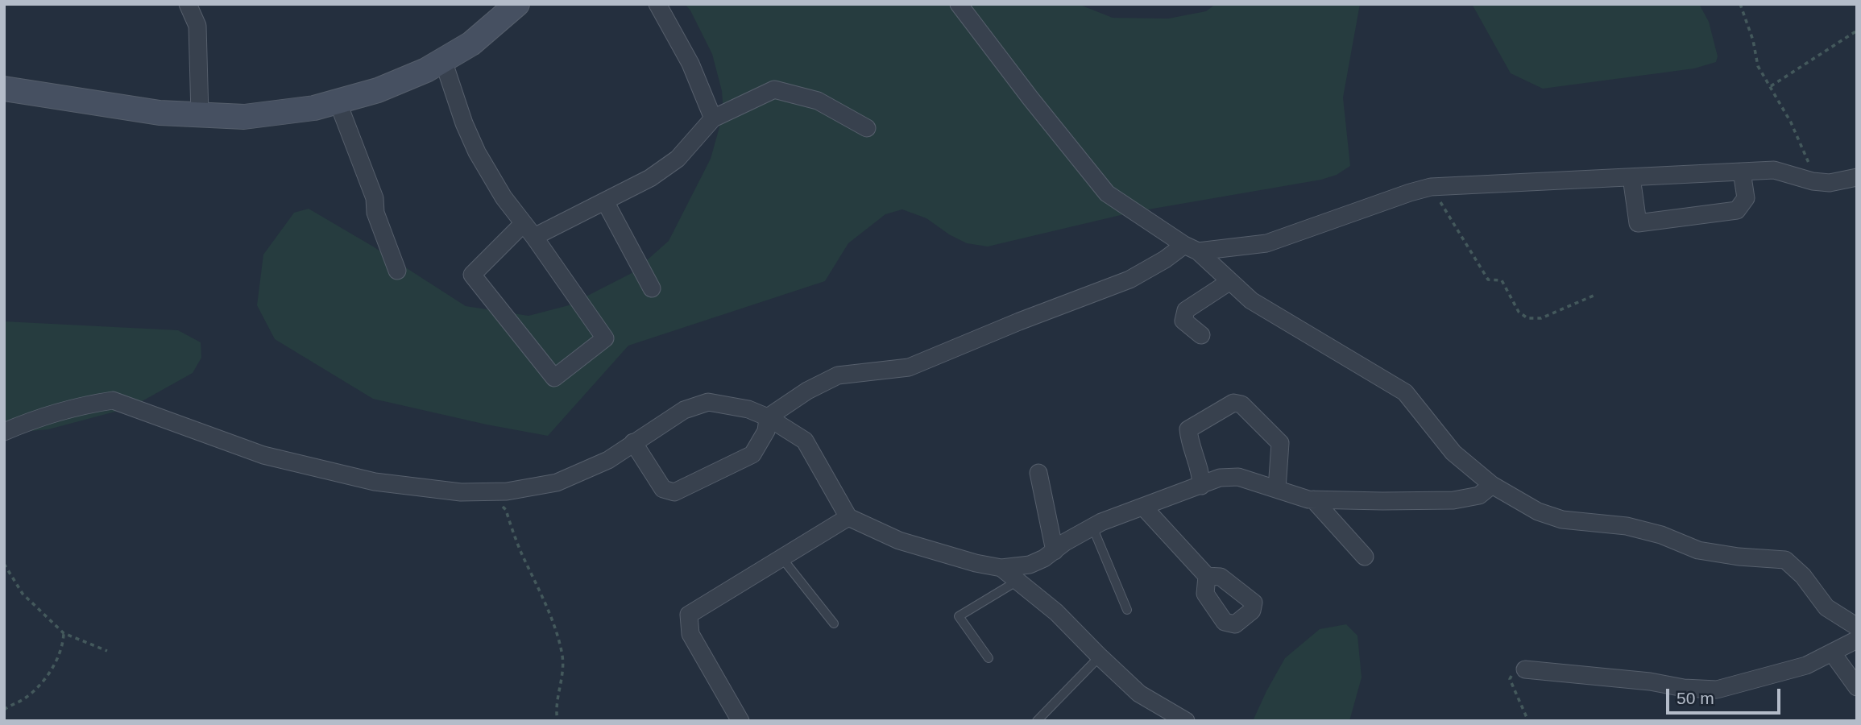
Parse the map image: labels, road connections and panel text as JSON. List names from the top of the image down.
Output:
{
  "scale_bar": "50 m"
}
